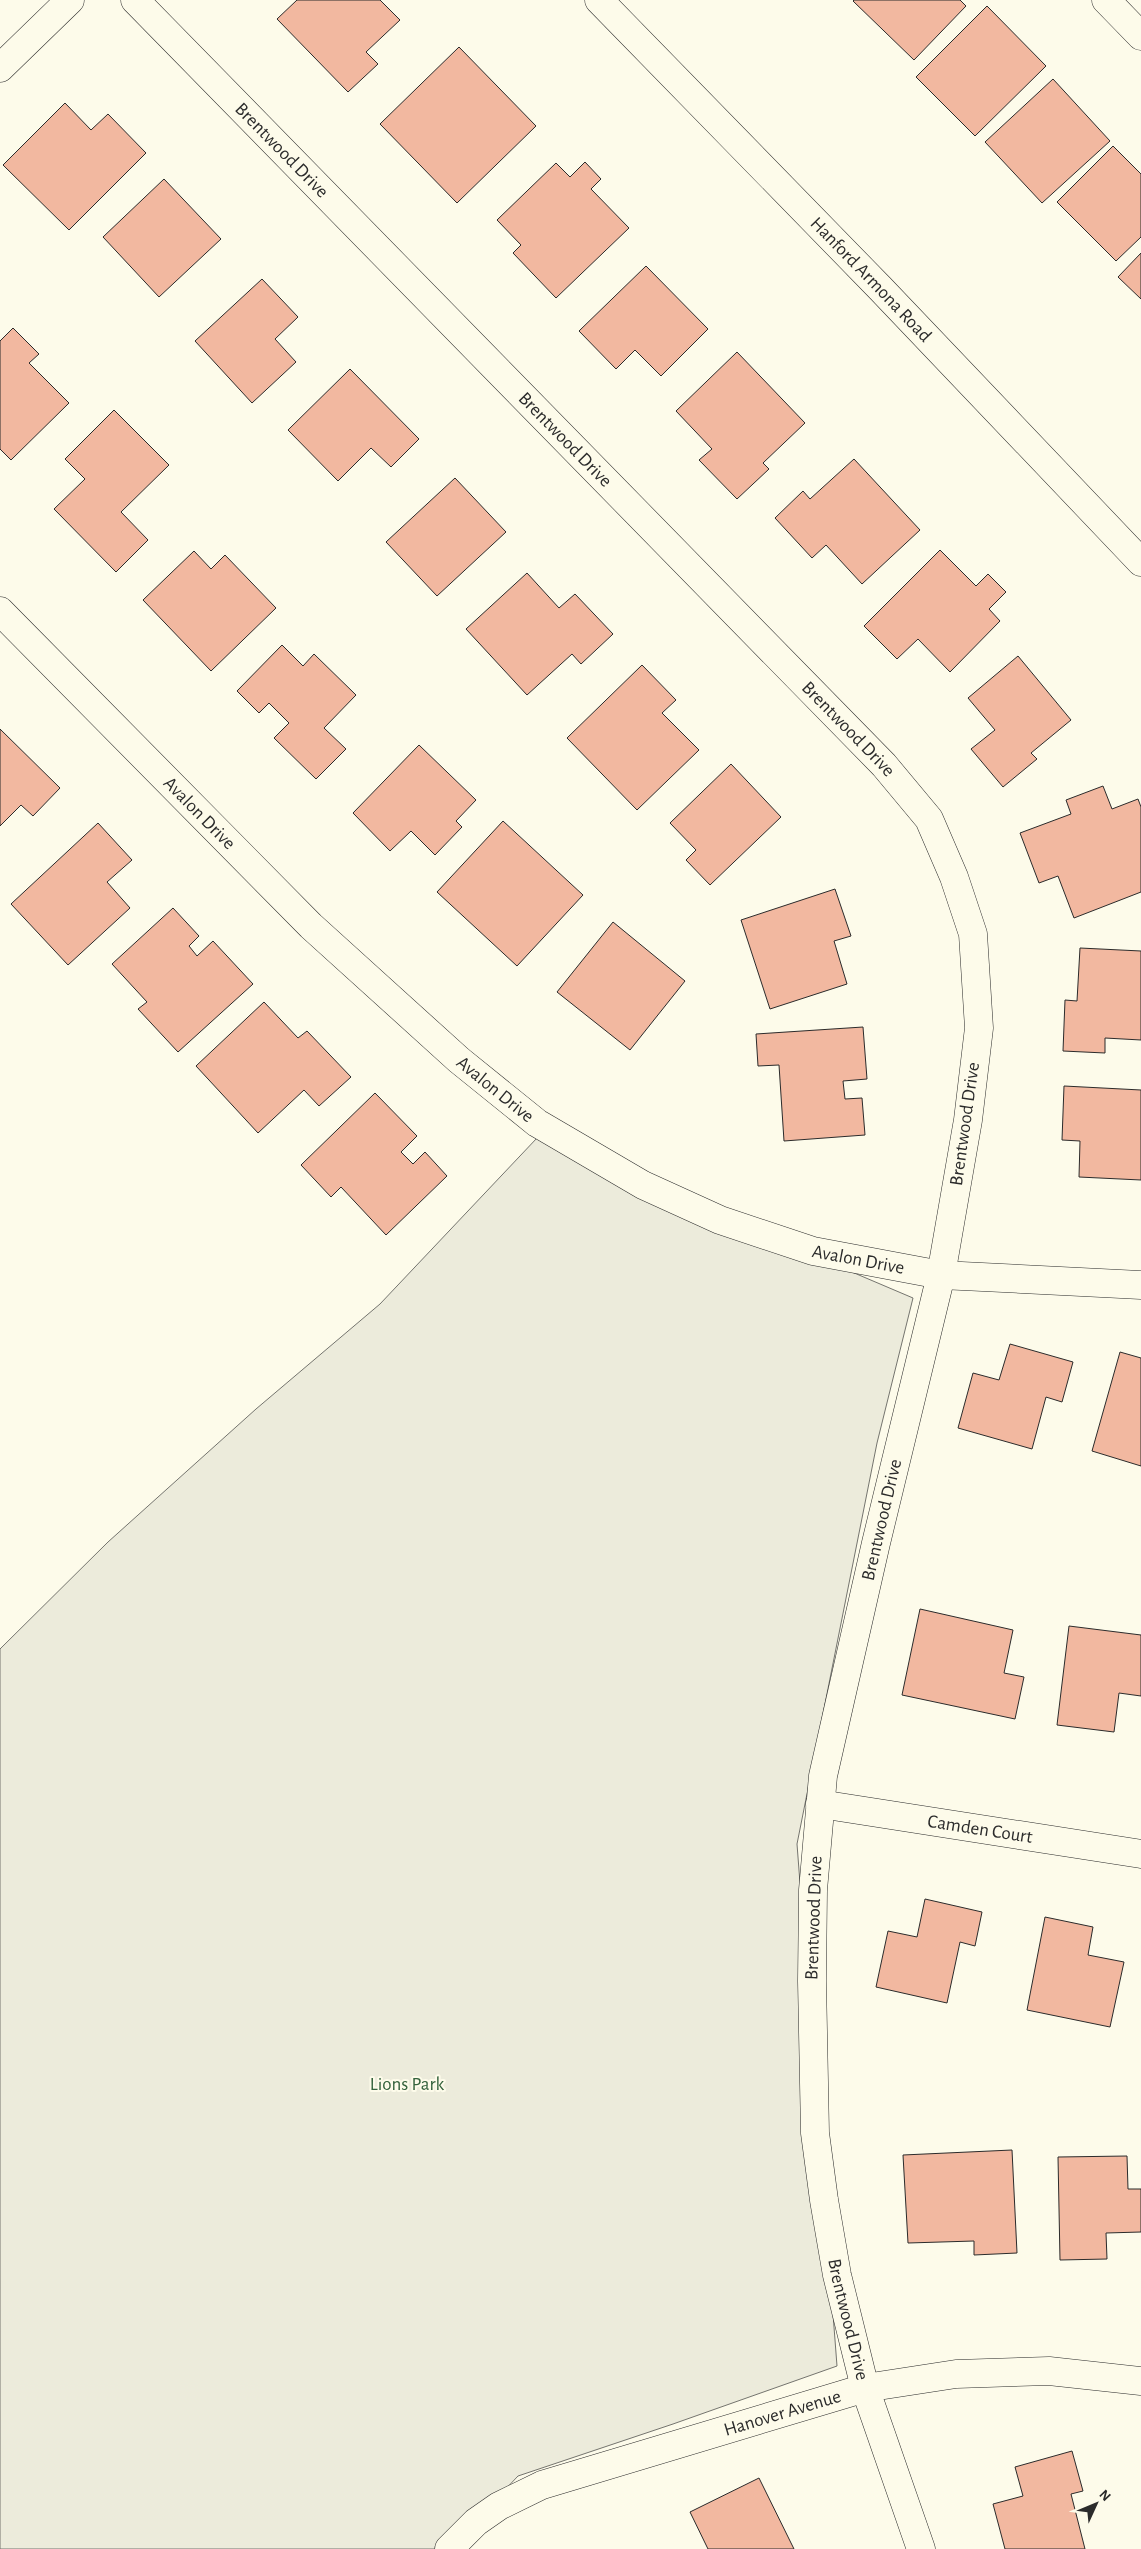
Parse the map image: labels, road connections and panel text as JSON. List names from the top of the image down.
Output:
{
  "streets": {
    "street": [
      "Brentwood Drive",
      "Hanford Armona Road",
      "Avalon Drive",
      "Camden Court",
      "Hanover Avenue"
    ]
  },
  "crossings": [
    ["Brentwood Drive", "Avalon Drive"],
    ["Brentwood Drive", "Camden Court"],
    ["Brentwood Drive", "Hanover Avenue"]
  ],
  "parks": ["Lions Park"],
  "north": "top right"
}
